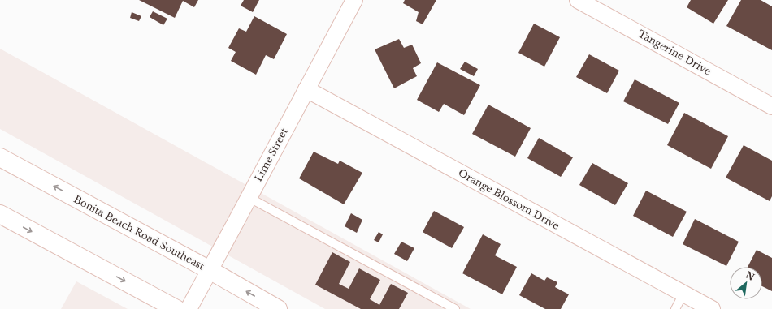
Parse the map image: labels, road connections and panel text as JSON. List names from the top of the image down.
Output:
{
  "streets": {
    "main road": ["Bonita Beach Road Southeast"],
    "street": ["Tangerine Drive", "Lime Street", "Orange Blossom Drive"]
  },
  "crossings": [
    ["Lime Street", "Orange Blossom Drive"],
    ["Lime Street", "Bonita Beach Road Southeast"]
  ],
  "north": "top right"
}
